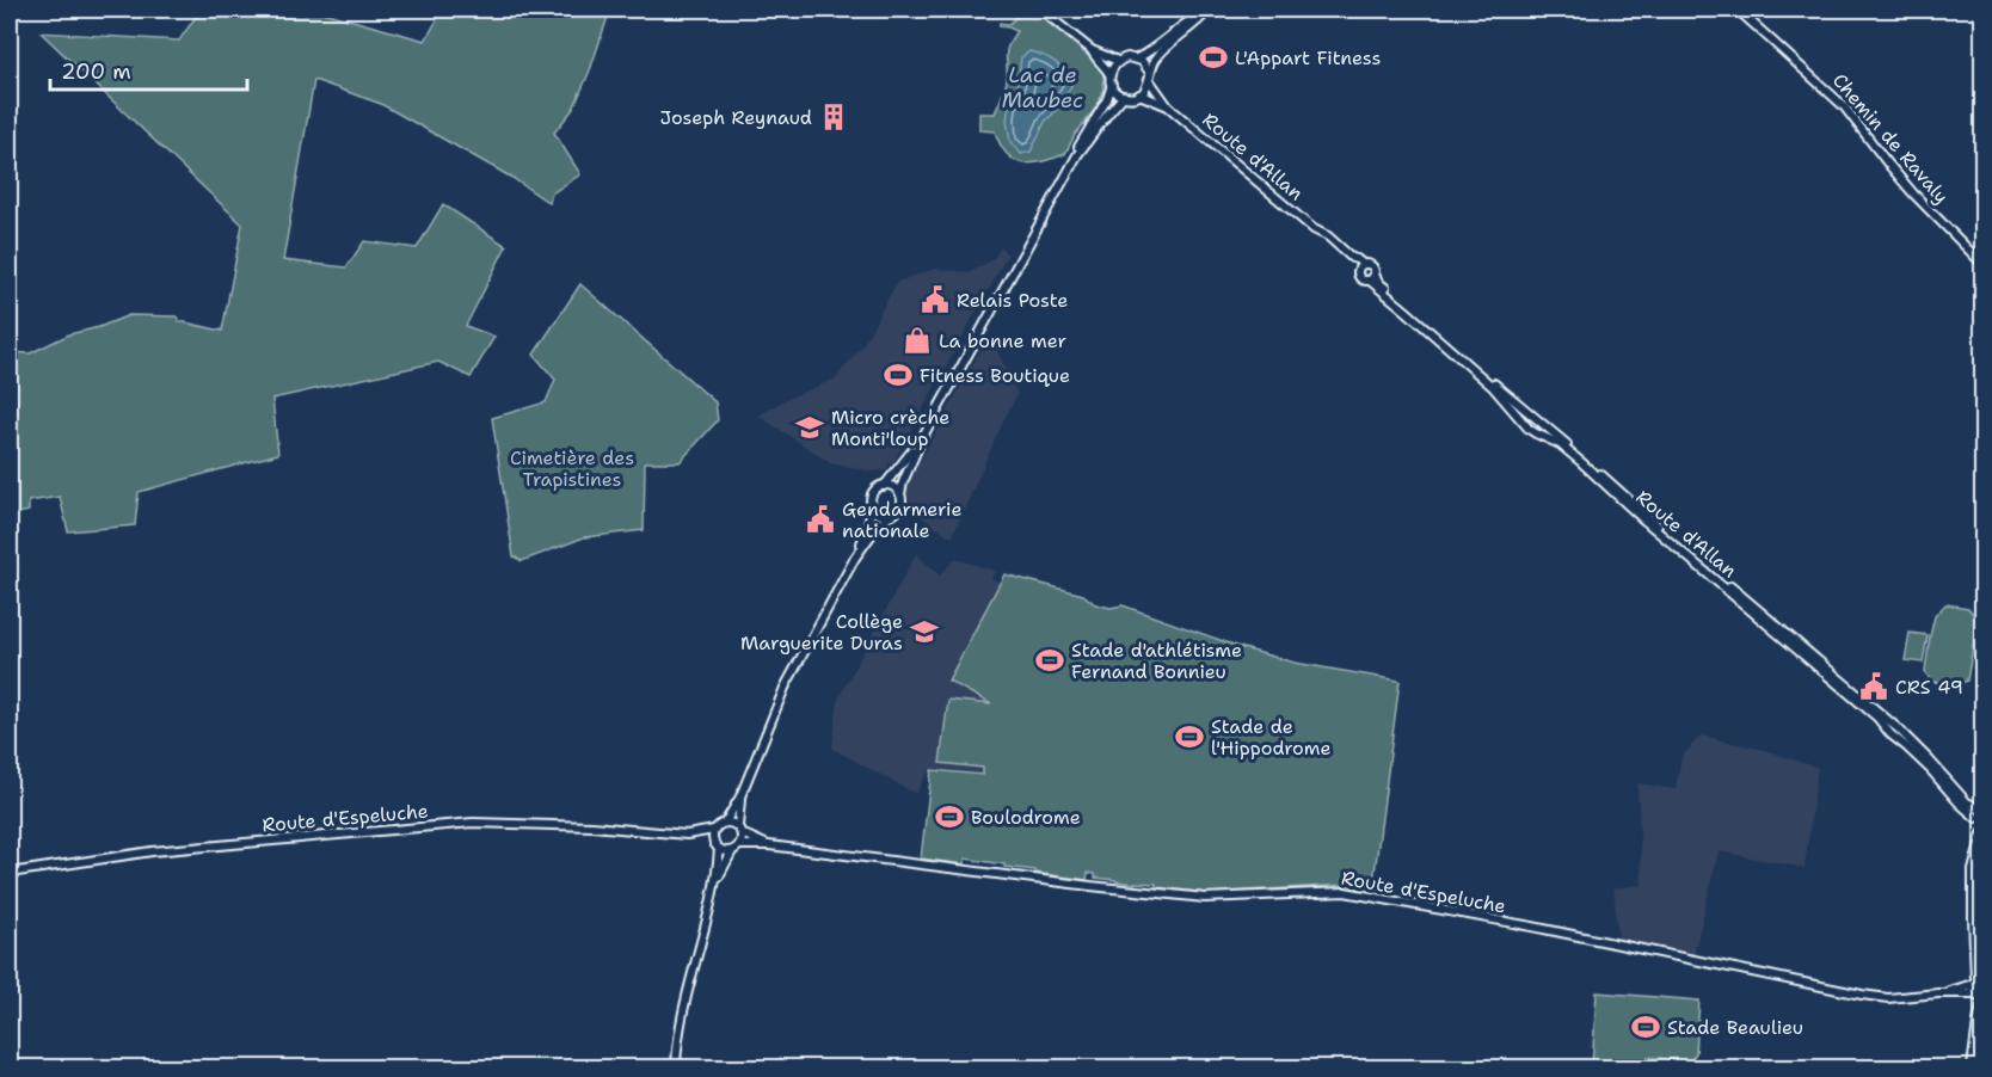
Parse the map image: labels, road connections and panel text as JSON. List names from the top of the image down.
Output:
{
  "streets": {
    "street": ["Chemin de Ravaly", "Route d'Allan", "Route d'Espeluche"]
  },
  "water": ["Lac de Maubec"],
  "parks": ["Cimetière des Trapistines"],
  "places": {
    "sports": [
      "L'Appart Fitness",
      "Fitness Boutique",
      "Stade d'athlétisme Fernand Bonnieu",
      "Stade de l'Hippodrome",
      "Boulodrome",
      "Stade Beaulieu"
    ],
    "building": ["Joseph Reynaud"],
    "public building": ["Relais Poste", "Gendarmerie nationale", "CRS 49"],
    "shop": ["La bonne mer"],
    "school or university": ["Micro crèche Monti'loup", "Collège Marguerite Duras"]
  },
  "scale_bar": "200 m"
}
